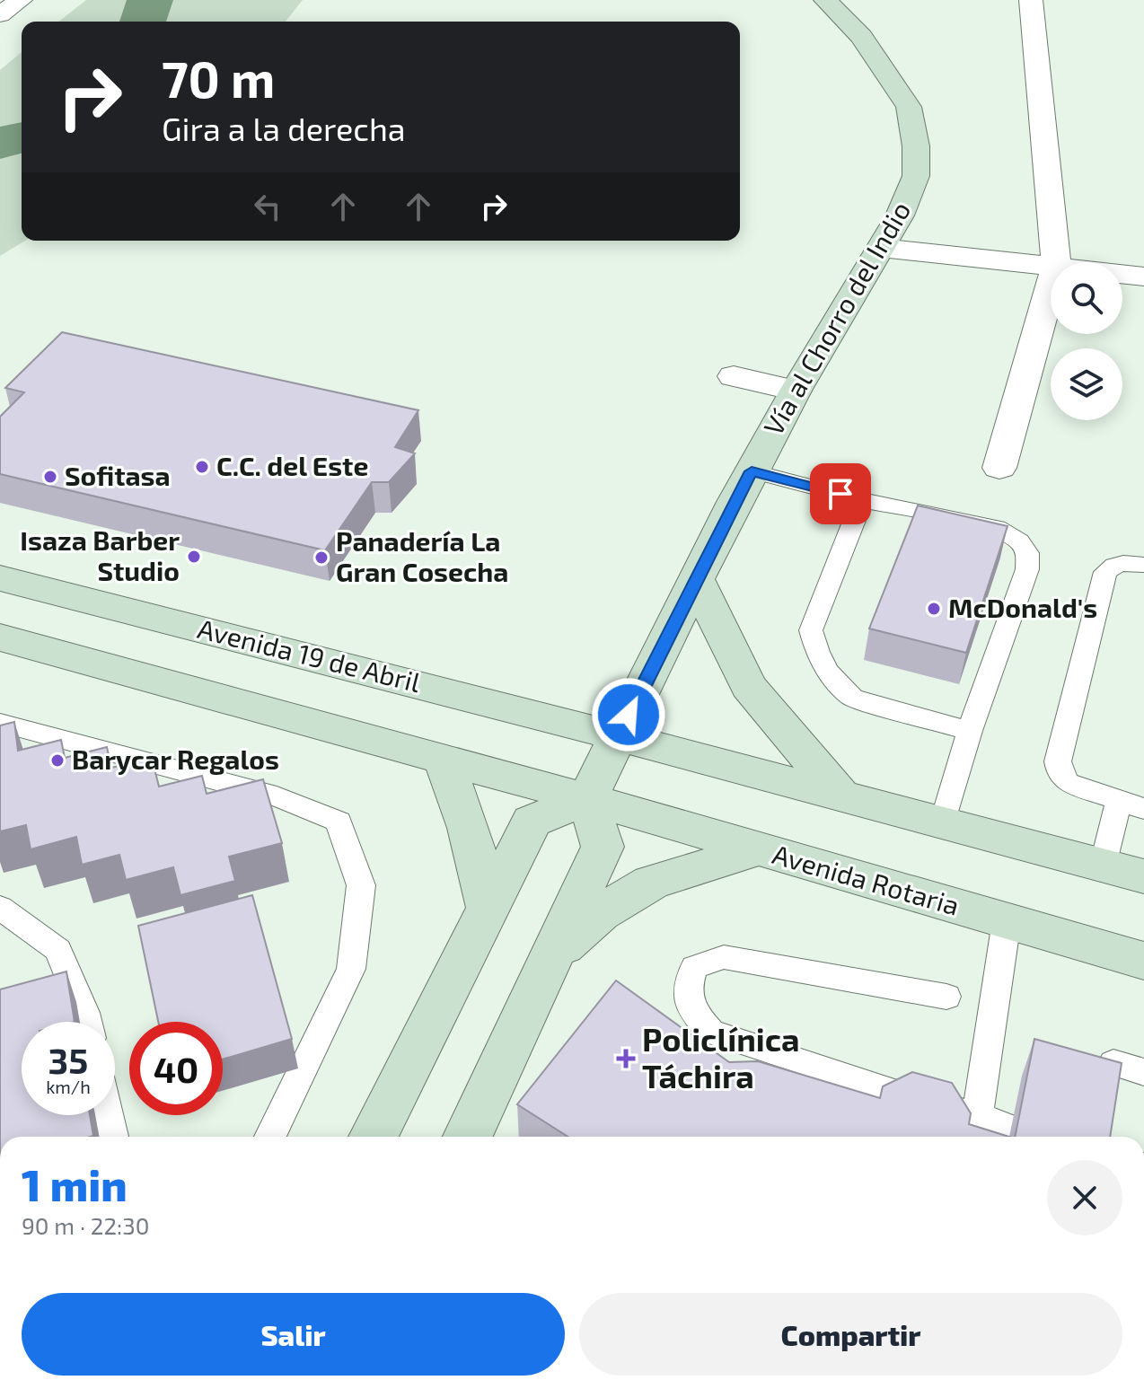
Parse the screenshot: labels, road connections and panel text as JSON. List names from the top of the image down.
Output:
{
  "streets": {
    "main road": ["Vía al Chorro del Indio", "Avenida 19 de Abril", "Avenida Rotaria"]
  },
  "crossings": [
    ["Vía al Chorro del Indio", "Avenida 19 de Abril"],
    ["Vía al Chorro del Indio", "Avenida Rotaria"]
  ],
  "places": {
    "other": [
      "C.C. del Este",
      "Sofitasa",
      "Isaza Barber Studio",
      "Panadería La Gran Cosecha",
      "McDonald's",
      "Barycar Regalos"
    ],
    "health": ["Policlínica Táchira"]
  },
  "page": {
    "turn": ["70 m", "Gira a la derecha"],
    "speed": "35 km/h",
    "limit": "40",
    "heading": ["1 min", "90 m · 22:30"],
    "buttons": ["Salir", "Compartir"]
  }
}
